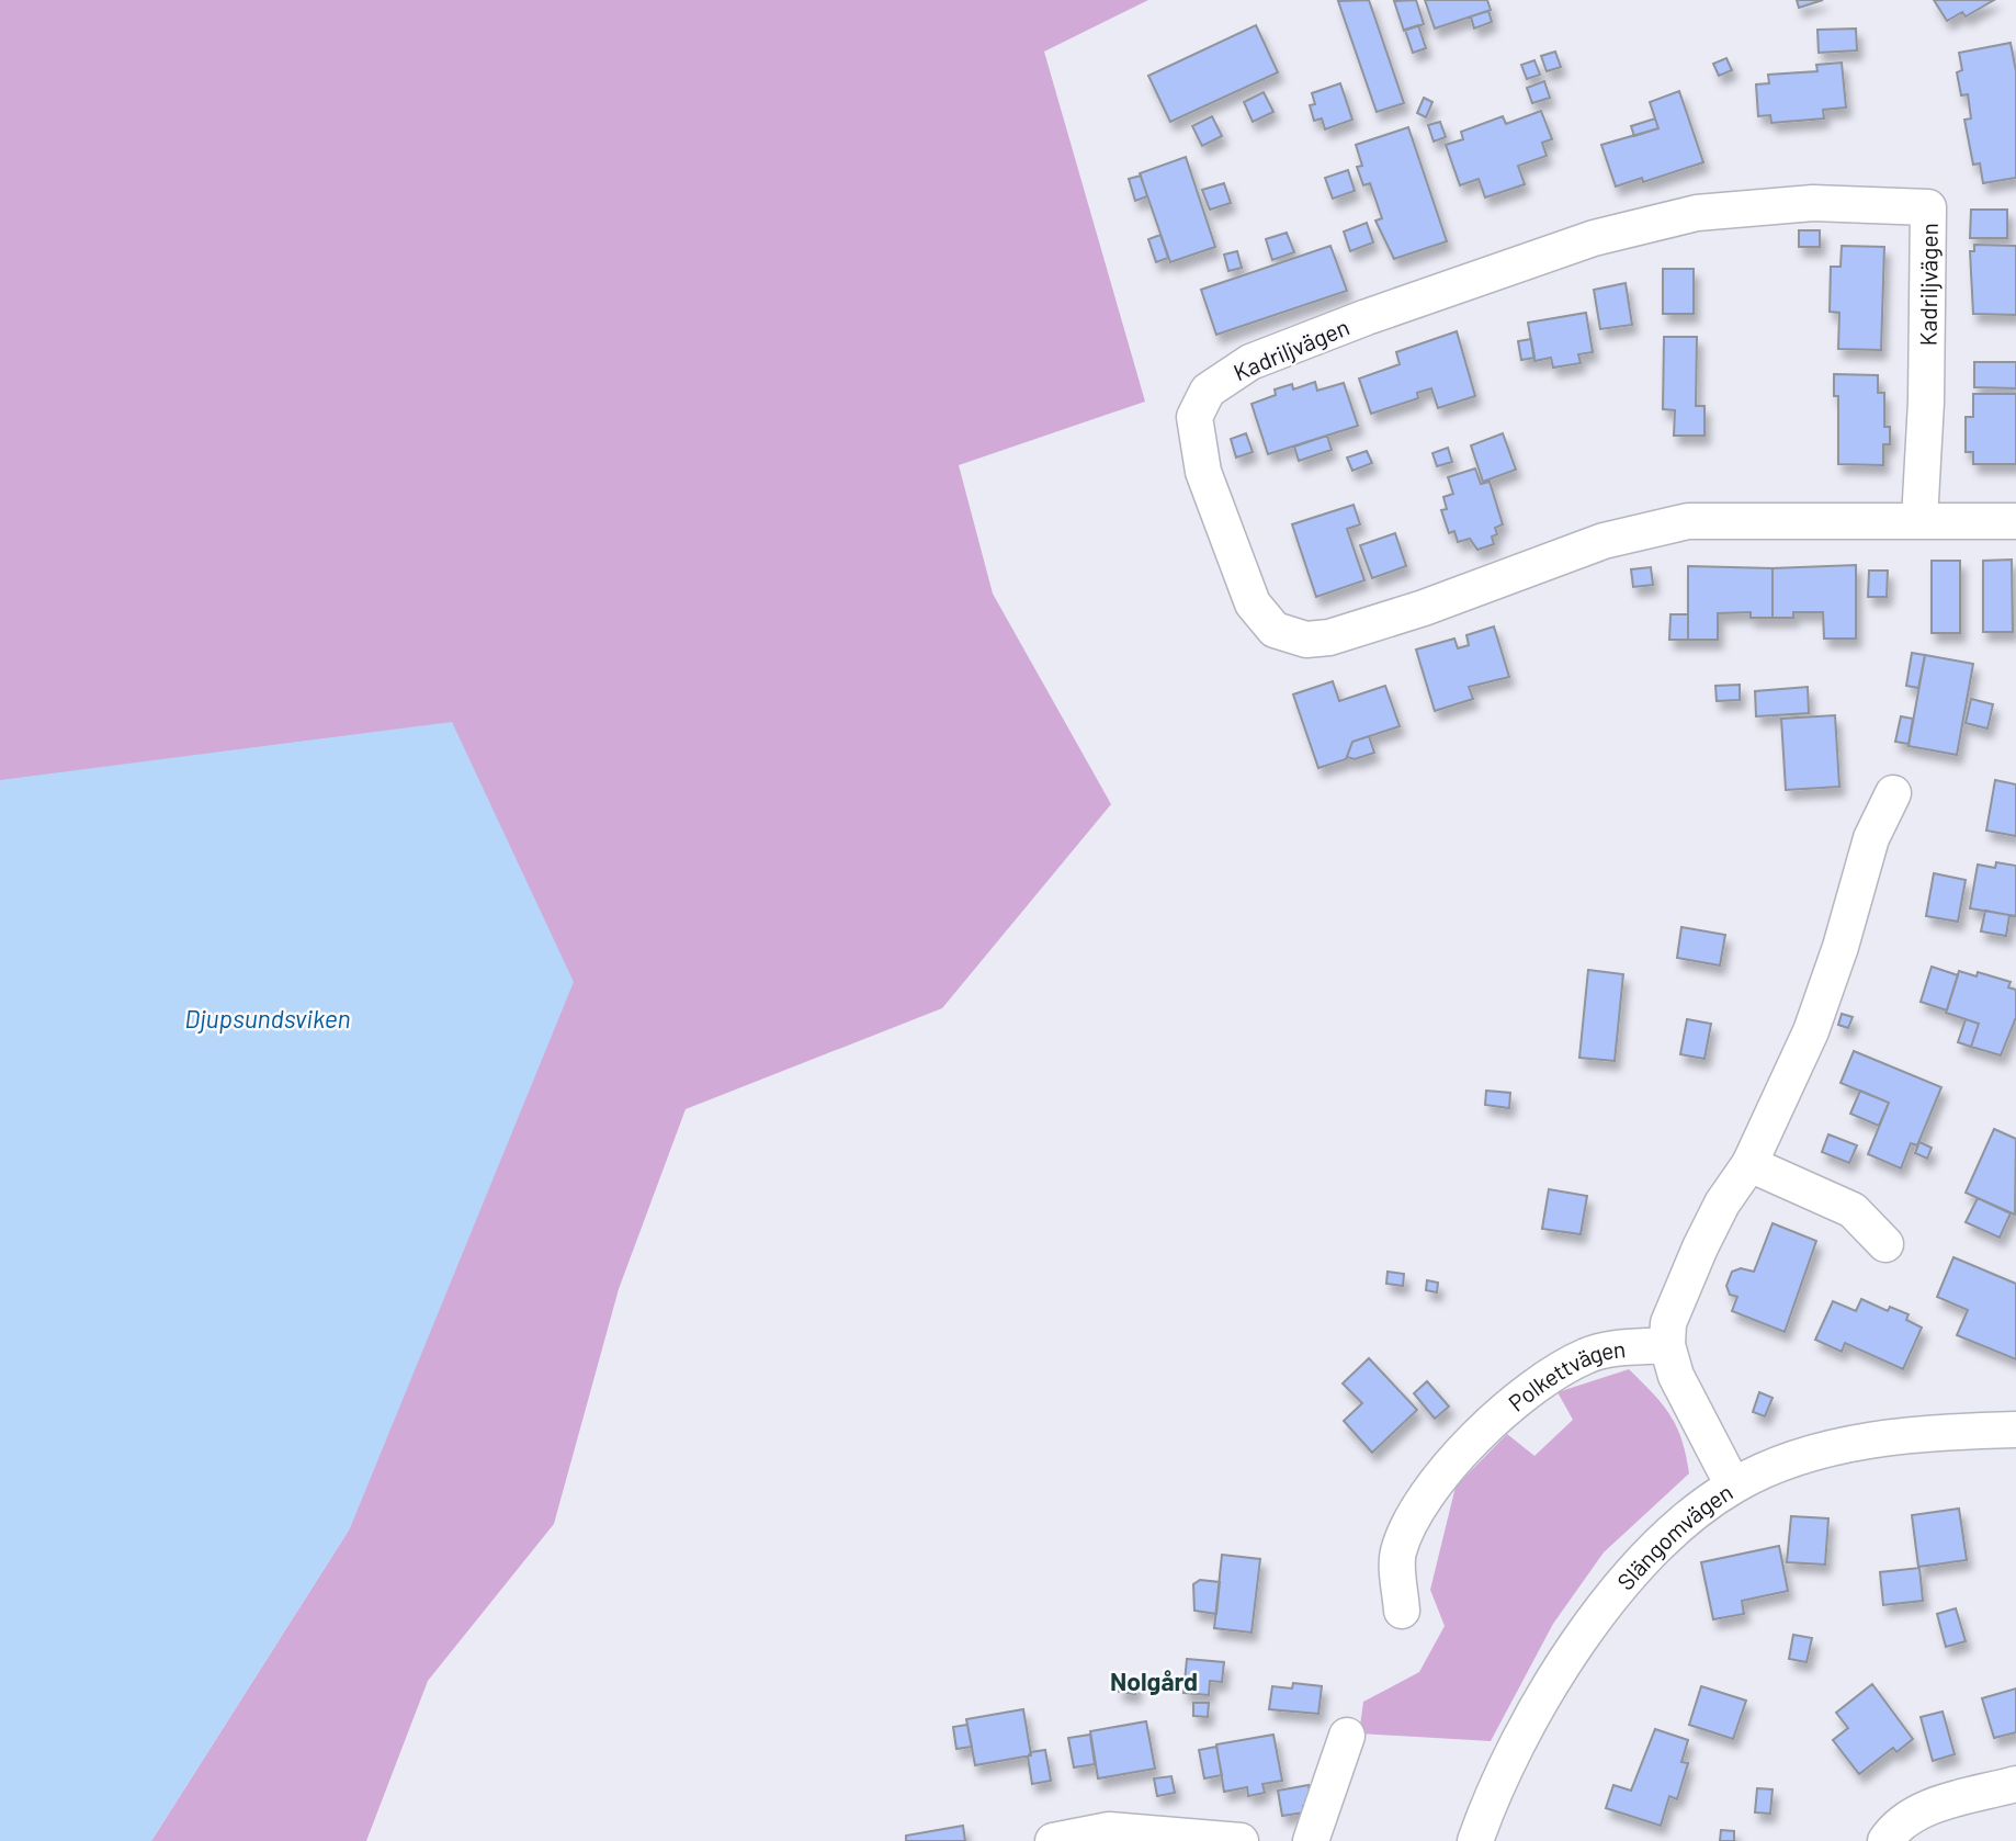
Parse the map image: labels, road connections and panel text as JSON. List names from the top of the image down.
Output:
{
  "streets": {
    "street": ["Kadriljvägen", "Polkettvägen", "Slängomvägen"]
  },
  "districts": ["Nolgård"],
  "water": ["Djupsundsviken"]
}
